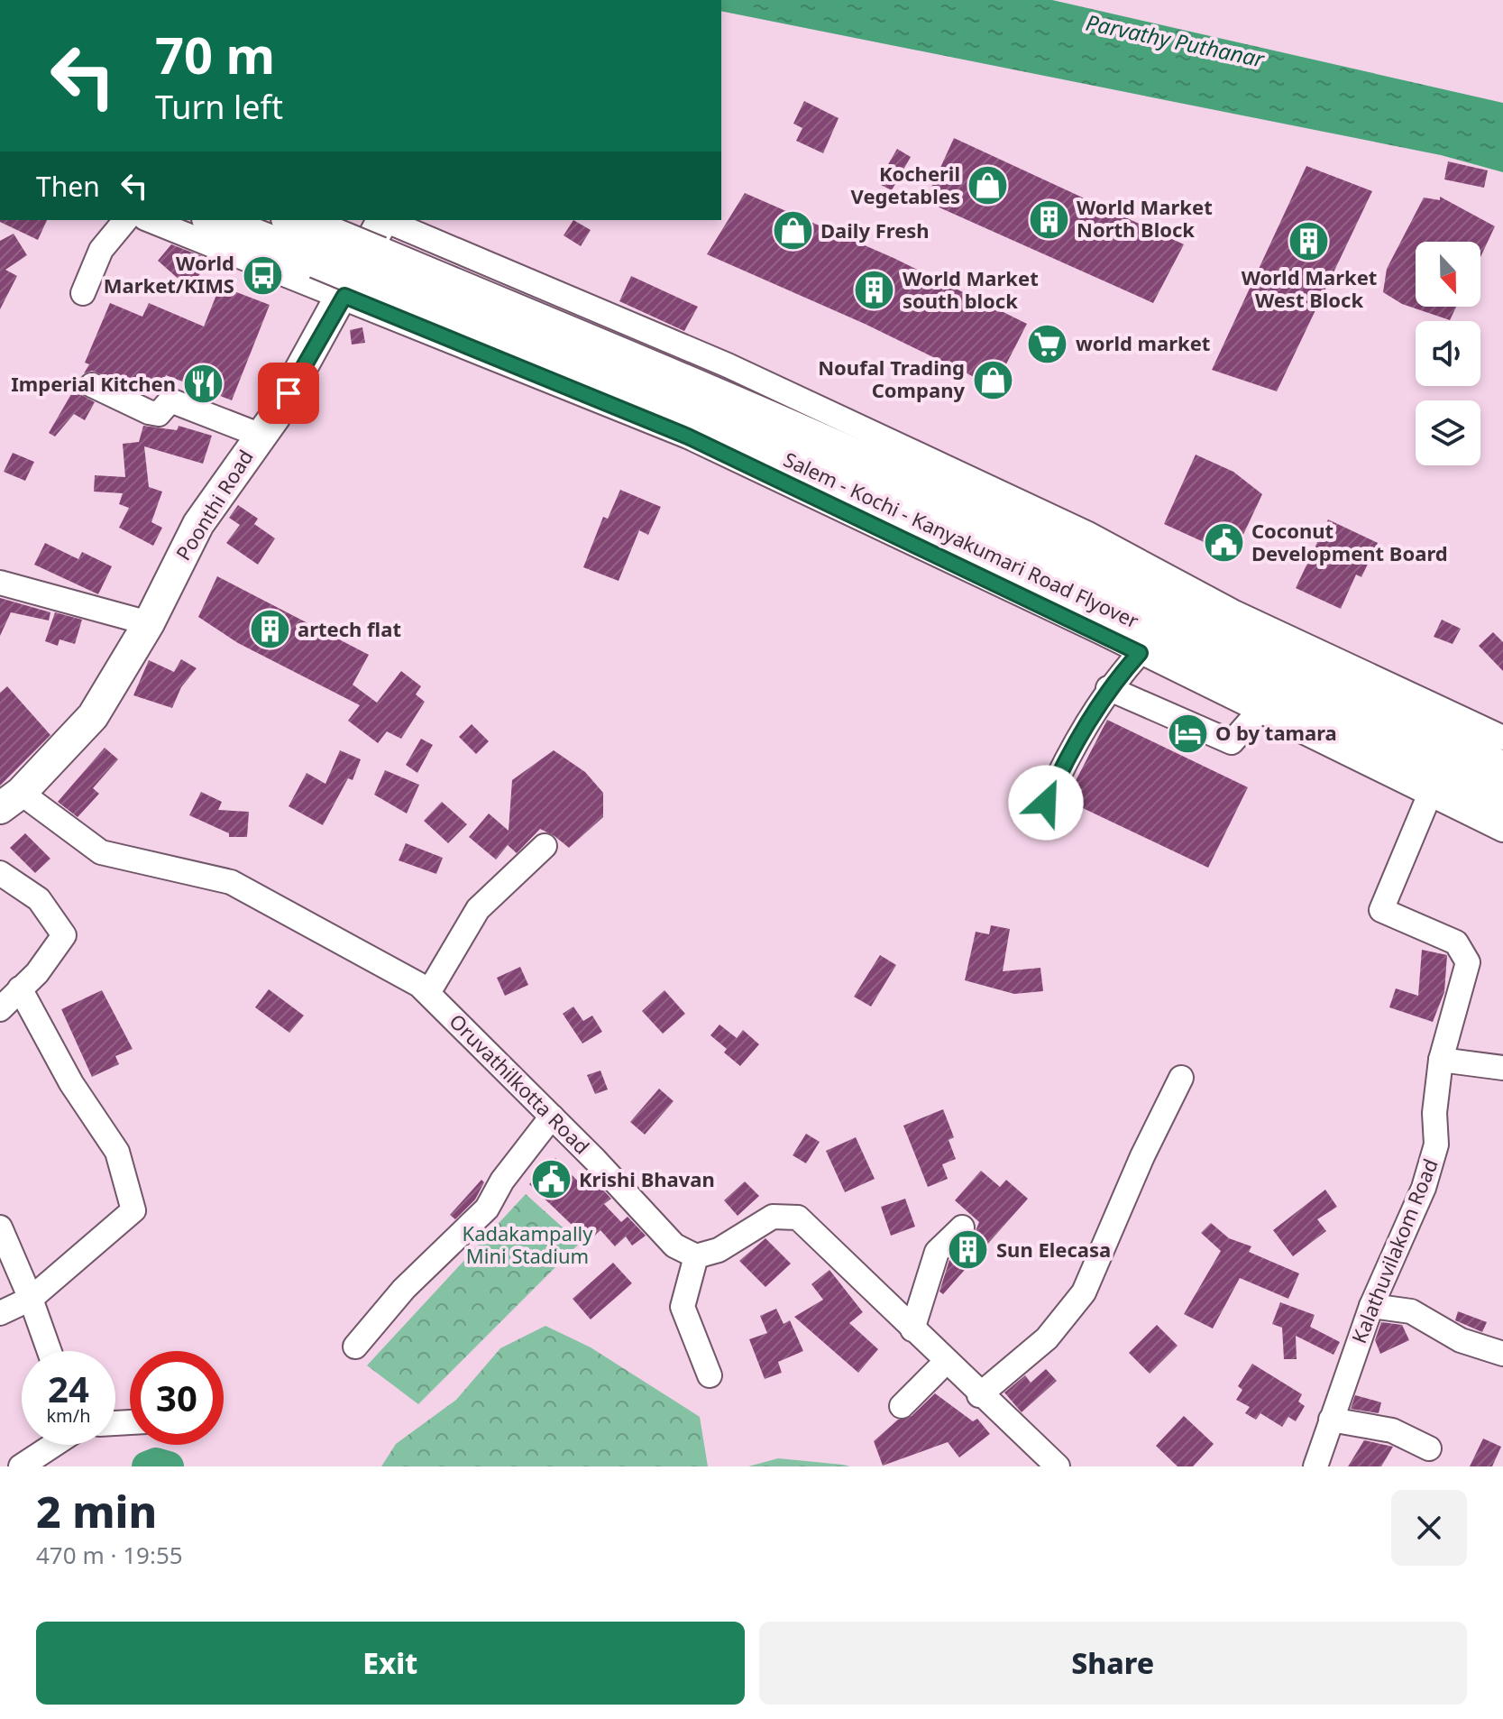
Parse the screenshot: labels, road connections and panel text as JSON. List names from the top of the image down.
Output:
{
  "streets": {
    "highway": ["Salem - Kochi - Kanyakumari Road Flyover"],
    "main road": ["Poonthi Road"],
    "street": ["Oruvathilkotta Road", "Kalathuvilakom Road"]
  },
  "crossings": [
    ["Poonthi Road", "Salem - Kochi - Kanyakumari Road Flyover"],
    ["Poonthi Road", "Oruvathilkotta Road"]
  ],
  "water": ["Parvathy Puthanar"],
  "parks": ["Kadakampally Mini Stadium"],
  "places": {
    "shop": ["Kocheril Vegetables", "Daily Fresh", "Noufal Trading Company"],
    "building": [
      "World Market North Block",
      "World Market West Block",
      "World Market south block",
      "artech flat",
      "Sun Elecasa"
    ],
    "bus stop": ["World Market/KIMS"],
    "supermarket": ["world market"],
    "restaurant": ["Imperial Kitchen"],
    "public building": ["Coconut Development Board", "Krishi Bhavan"],
    "hotel": ["O by tamara"]
  },
  "north": "bottom",
  "page": {
    "turn": ["70 m", "Turn left"],
    "then": "Then",
    "speed": "24 km/h",
    "limit": "30",
    "heading": ["2 min", "470 m · 19:55"],
    "buttons": ["Exit", "Share"]
  }
}
